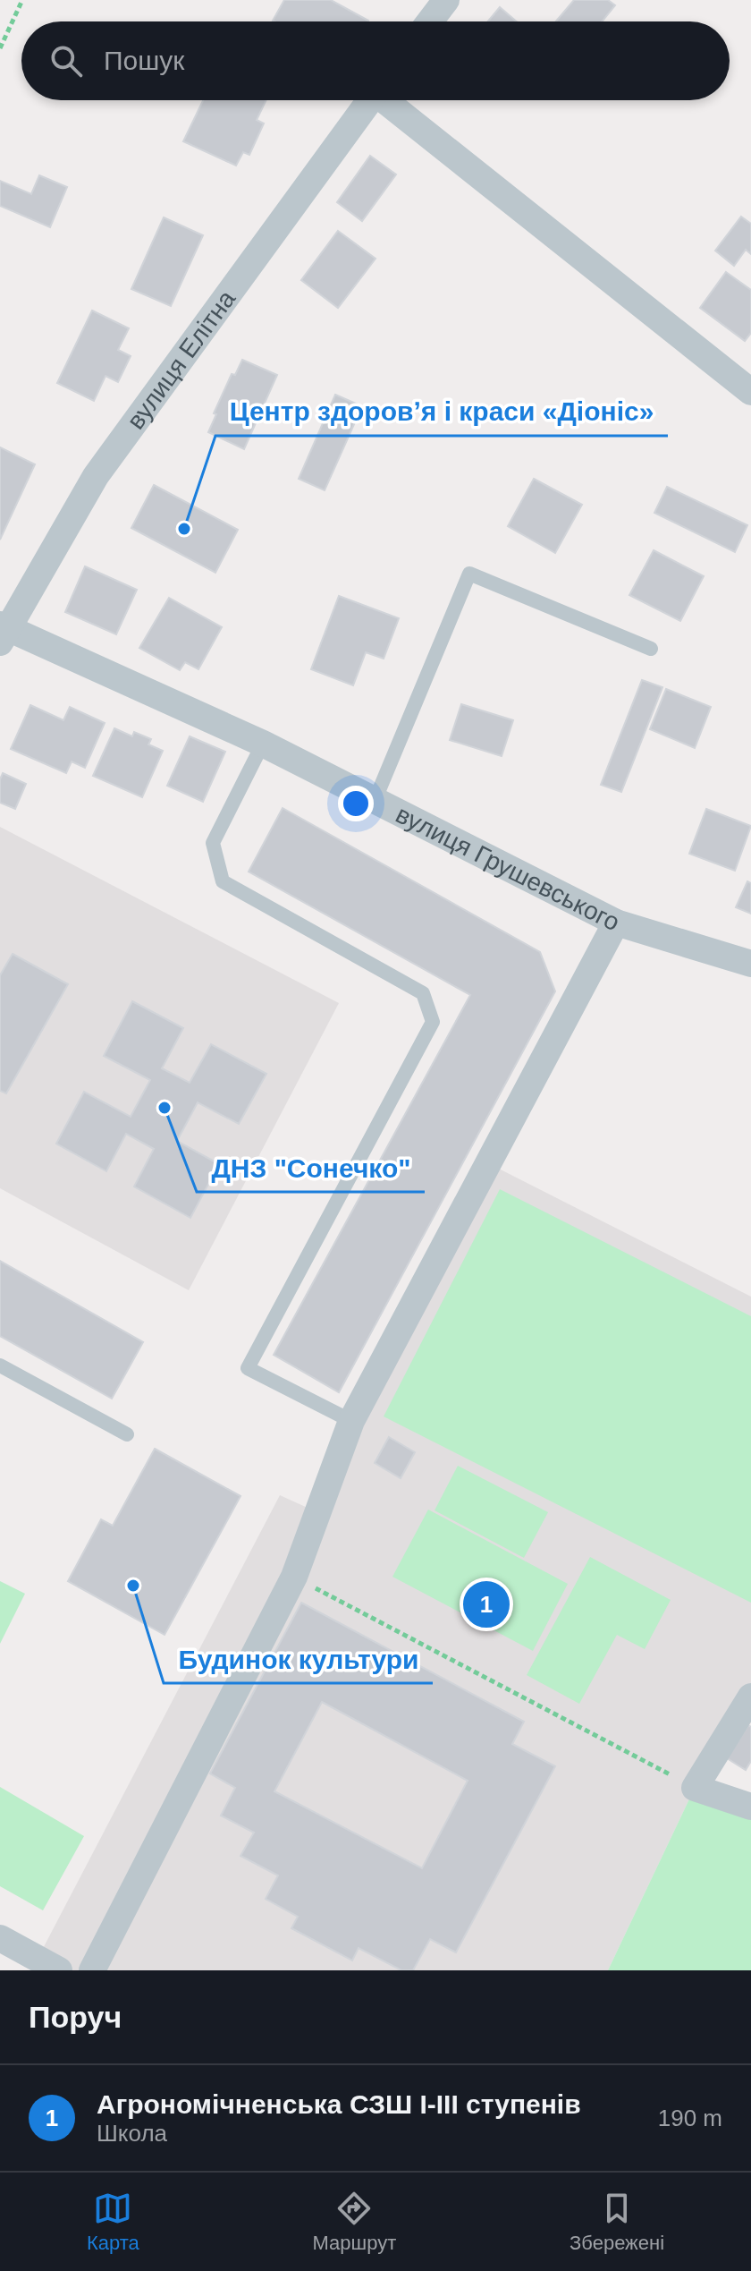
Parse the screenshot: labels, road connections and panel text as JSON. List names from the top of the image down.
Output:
{
  "streets": {
    "street": ["вулиця Елітна", "вулиця Грушевського"]
  },
  "crossings": [
    ["вулиця Елітна", "вулиця Грушевського"]
  ],
  "places": ["Центр здоровʼя і краси «Діоніс»", "ДНЗ \"Сонечко\"", "Будинок культури"],
  "page": {
    "search": "Пошук",
    "pins": "1",
    "heading": "Поруч",
    "list": [
      {
        "mark": "1",
        "name": "Агрономічненська СЗШ І-ІІІ ступенів",
        "note": "Школа",
        "value": "190 m"
      }
    ],
    "nav": ["Карта", "Маршрут", "Збережені"]
  }
}
